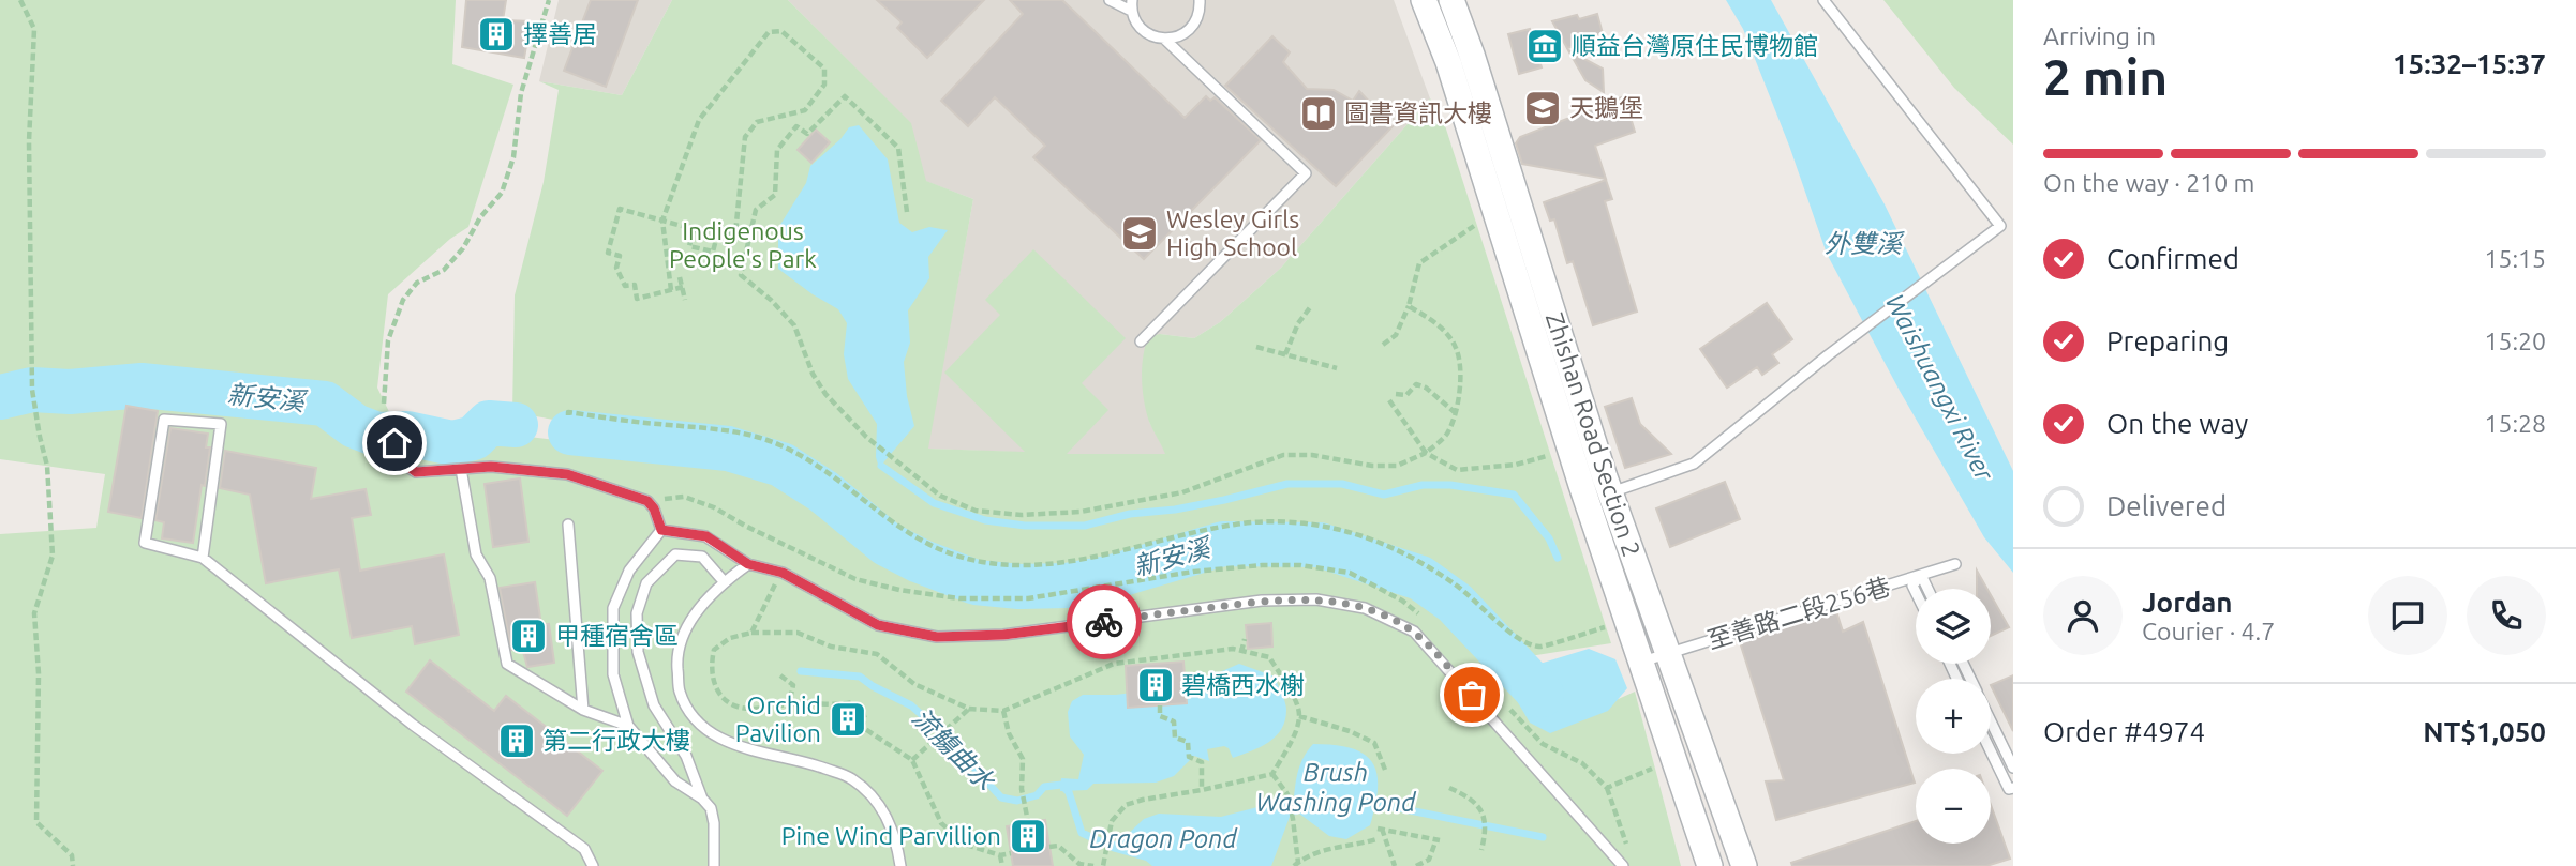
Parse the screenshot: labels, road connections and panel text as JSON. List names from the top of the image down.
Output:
{
  "streets": {
    "street": ["Zhishan Road Section 2"],
    "lane": ["至善路二段256巷"]
  },
  "crossings": [
    ["Zhishan Road Section 2", "至善路二段256巷"]
  ],
  "water": [
    "外雙溪",
    "Waishuangxi River",
    "新安溪",
    "流觴曲水",
    "Brush Washing Pond",
    "Dragon Pond"
  ],
  "parks": ["Indigenous People's Park"],
  "places": {
    "building": [
      "擇善居",
      "甲種宿舍區",
      "碧橋西水榭",
      "Orchid Pavilion",
      "第二行政大樓",
      "Pine Wind Parvillion"
    ],
    "museum": ["順益台灣原住民博物館"],
    "school or university": ["天鵝堡", "Wesley Girls High School"],
    "library": ["圖書資訊大樓"]
  },
  "page": {
    "heading": ["2 min", "Arriving in", "15:32–15:37"],
    "panel": [
      "Jordan",
      "Courier · 4.7",
      "Order #4974",
      "NT$1,050"
    ],
    "bar": "On the way · 210 m",
    "list": [
      ["Confirmed", "15:15"],
      ["Preparing", "15:20"],
      ["On the way", "15:28"],
      "Delivered"
    ],
    "map_buttons": ["+", "−"]
  }
}
